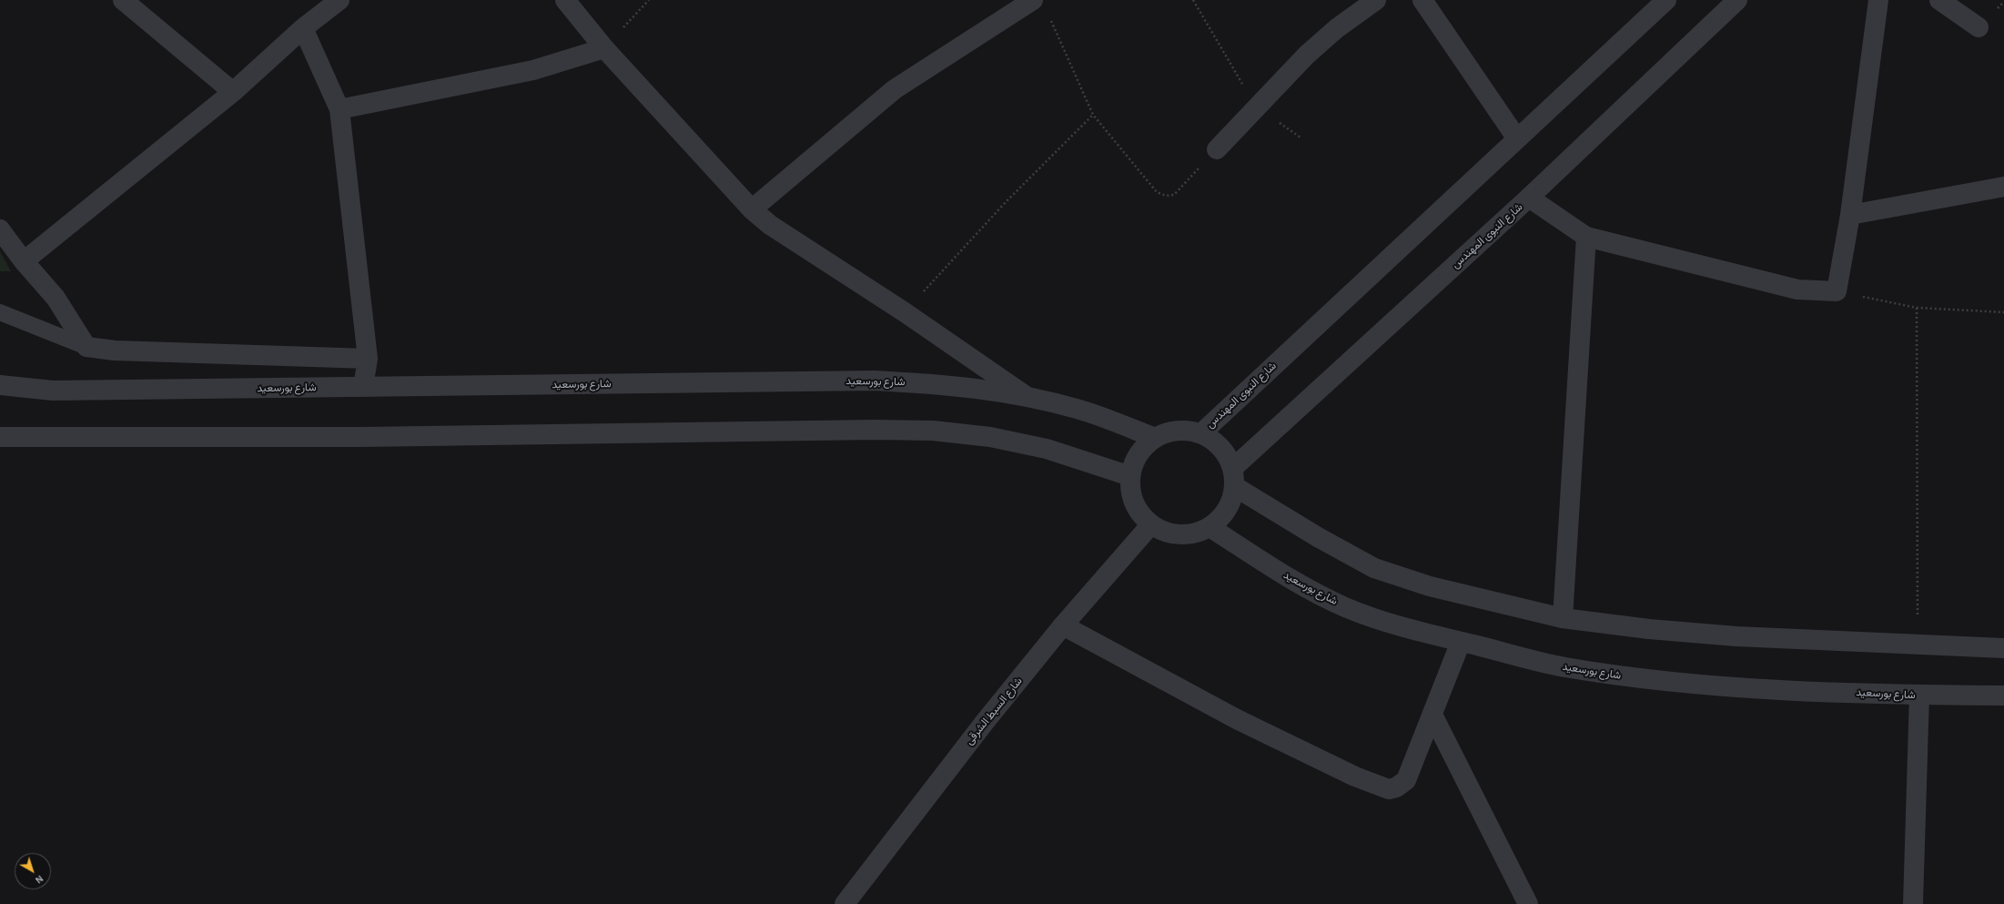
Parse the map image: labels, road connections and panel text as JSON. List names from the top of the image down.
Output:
{
  "streets": {
    "street": ["شارع النبوى المهندس", "شارع بورسعيد", "شارع السبط الشرقى"]
  },
  "crossings": [
    ["شارع النبوى المهندس", "شارع بورسعيد"],
    ["شارع النبوى المهندس", "شارع السبط الشرقى"],
    ["شارع بورسعيد", "شارع السبط الشرقى"]
  ],
  "north": "bottom right"
}
